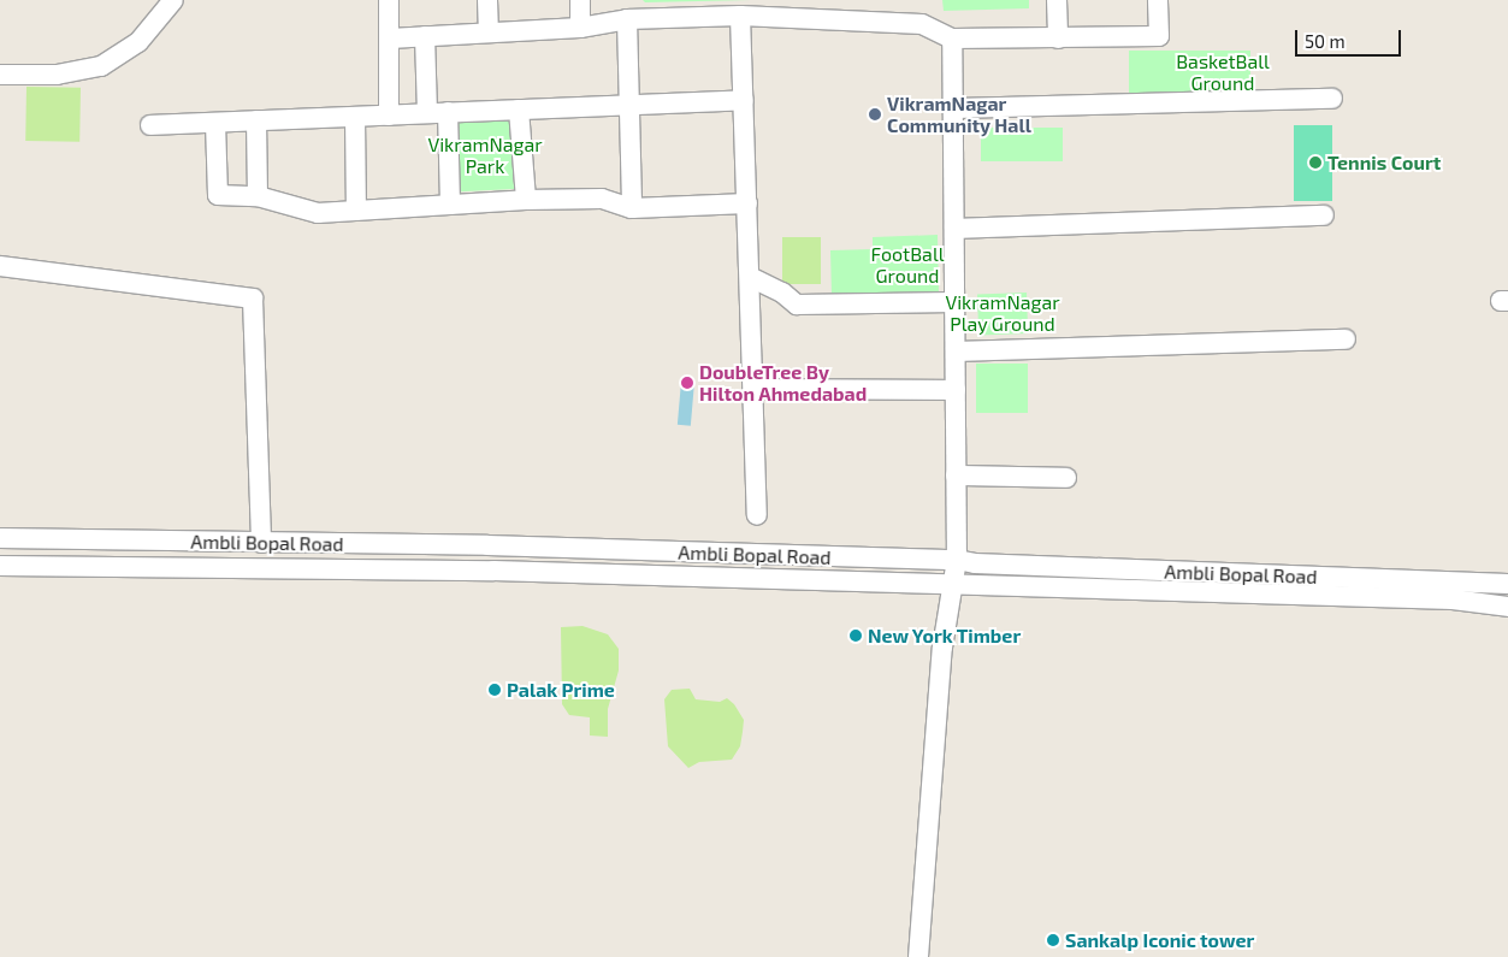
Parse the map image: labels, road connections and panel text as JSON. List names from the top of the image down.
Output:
{
  "streets": {
    "street": ["Ambli Bopal Road"]
  },
  "parks": [
    "BasketBall Ground",
    "VikramNagar Park",
    "FootBall Ground",
    "VikramNagar Play Ground"
  ],
  "places": [
    "VikramNagar Community Hall",
    "Tennis Court",
    "DoubleTree By Hilton Ahmedabad",
    "New York Timber",
    "Palak Prime",
    "Sankalp Iconic tower"
  ],
  "scale_bar": "50 m"
}
